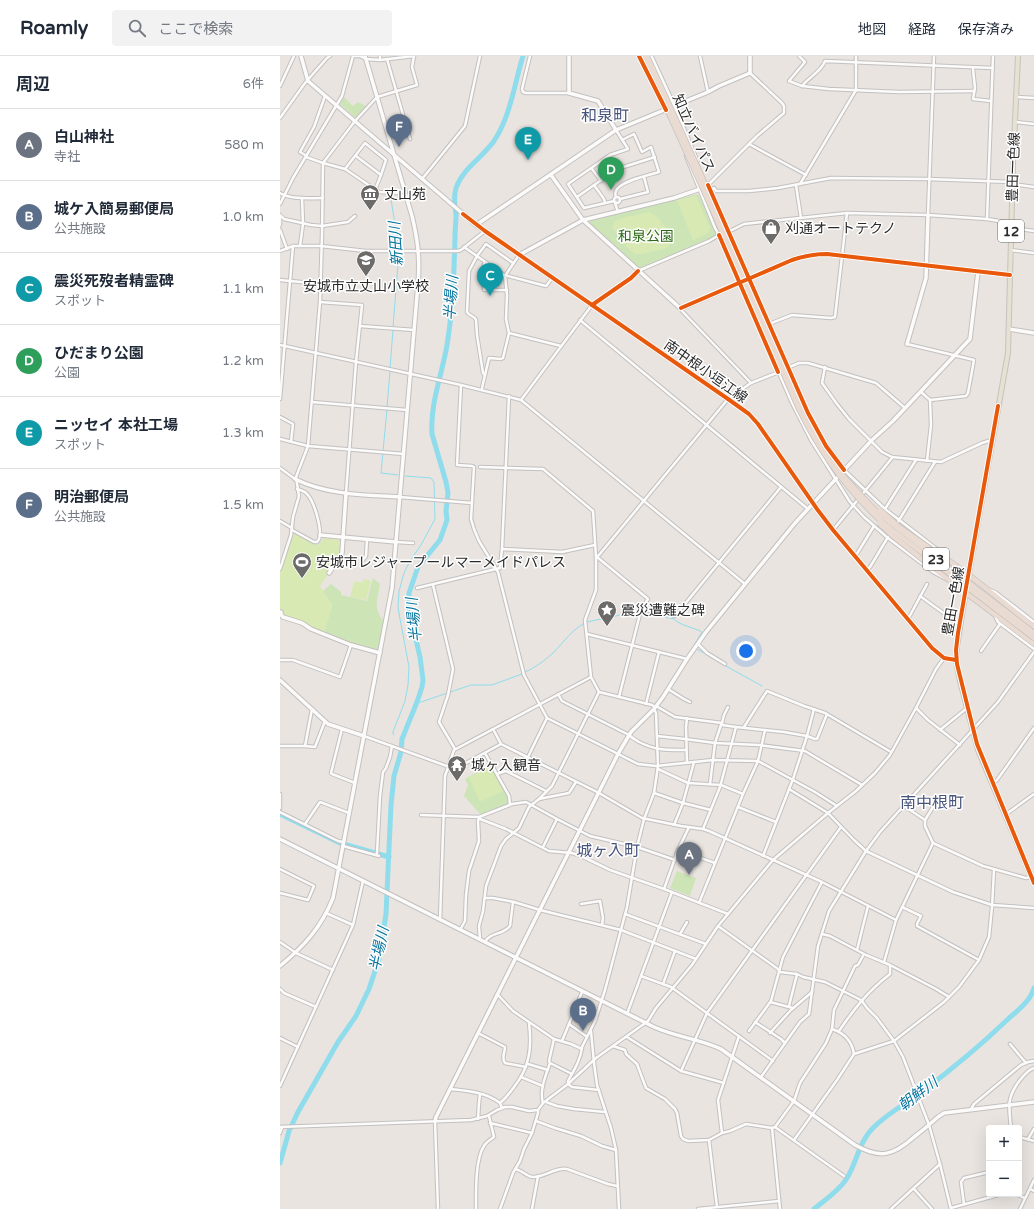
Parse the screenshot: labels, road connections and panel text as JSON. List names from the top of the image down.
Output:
{
  "streets": {
    "highway": ["知立バイパス", "23"],
    "main road": ["豊田一色線", "12"],
    "street": ["南中根小垣江線"]
  },
  "crossings": [
    ["知立バイパス", "23"],
    ["豊田一色線", "23"]
  ],
  "districts": ["和泉町", "南中根町", "城ヶ入町"],
  "water": ["新田川", "半場川", "朝鮮川"],
  "parks": ["和泉公園"],
  "places": {
    "museum": ["丈山苑"],
    "shop": ["刈通オートテクノ"],
    "school or university": ["安城市立丈山小学校"],
    "sports": ["安城市レジャープールマーメイドパレス"],
    "place": ["震災遭難之碑"],
    "temple": ["城ヶ入観音"]
  },
  "page": {
    "header": "Roamly",
    "search": "ここで検索",
    "nav": ["地図", "経路", "保存済み"],
    "heading": ["周辺", "6件"],
    "list": [
      {
        "mark": "A",
        "name": "白山神社",
        "note": "寺社",
        "value": "580 m"
      },
      {
        "mark": "B",
        "name": "城ケ入簡易郵便局",
        "note": "公共施設",
        "value": "1.0 km"
      },
      {
        "mark": "C",
        "name": "震災死歿者精霊碑",
        "note": "スポット",
        "value": "1.1 km"
      },
      {
        "mark": "D",
        "name": "ひだまり公園",
        "note": "公園",
        "value": "1.2 km"
      },
      {
        "mark": "E",
        "name": "ニッセイ 本社工場",
        "note": "スポット",
        "value": "1.3 km"
      },
      {
        "mark": "F",
        "name": "明治郵便局",
        "note": "公共施設",
        "value": "1.5 km"
      }
    ],
    "pins": [
      "F",
      "E",
      "D",
      "C",
      "A",
      "B"
    ],
    "map_buttons": ["+", "−"]
  }
}
